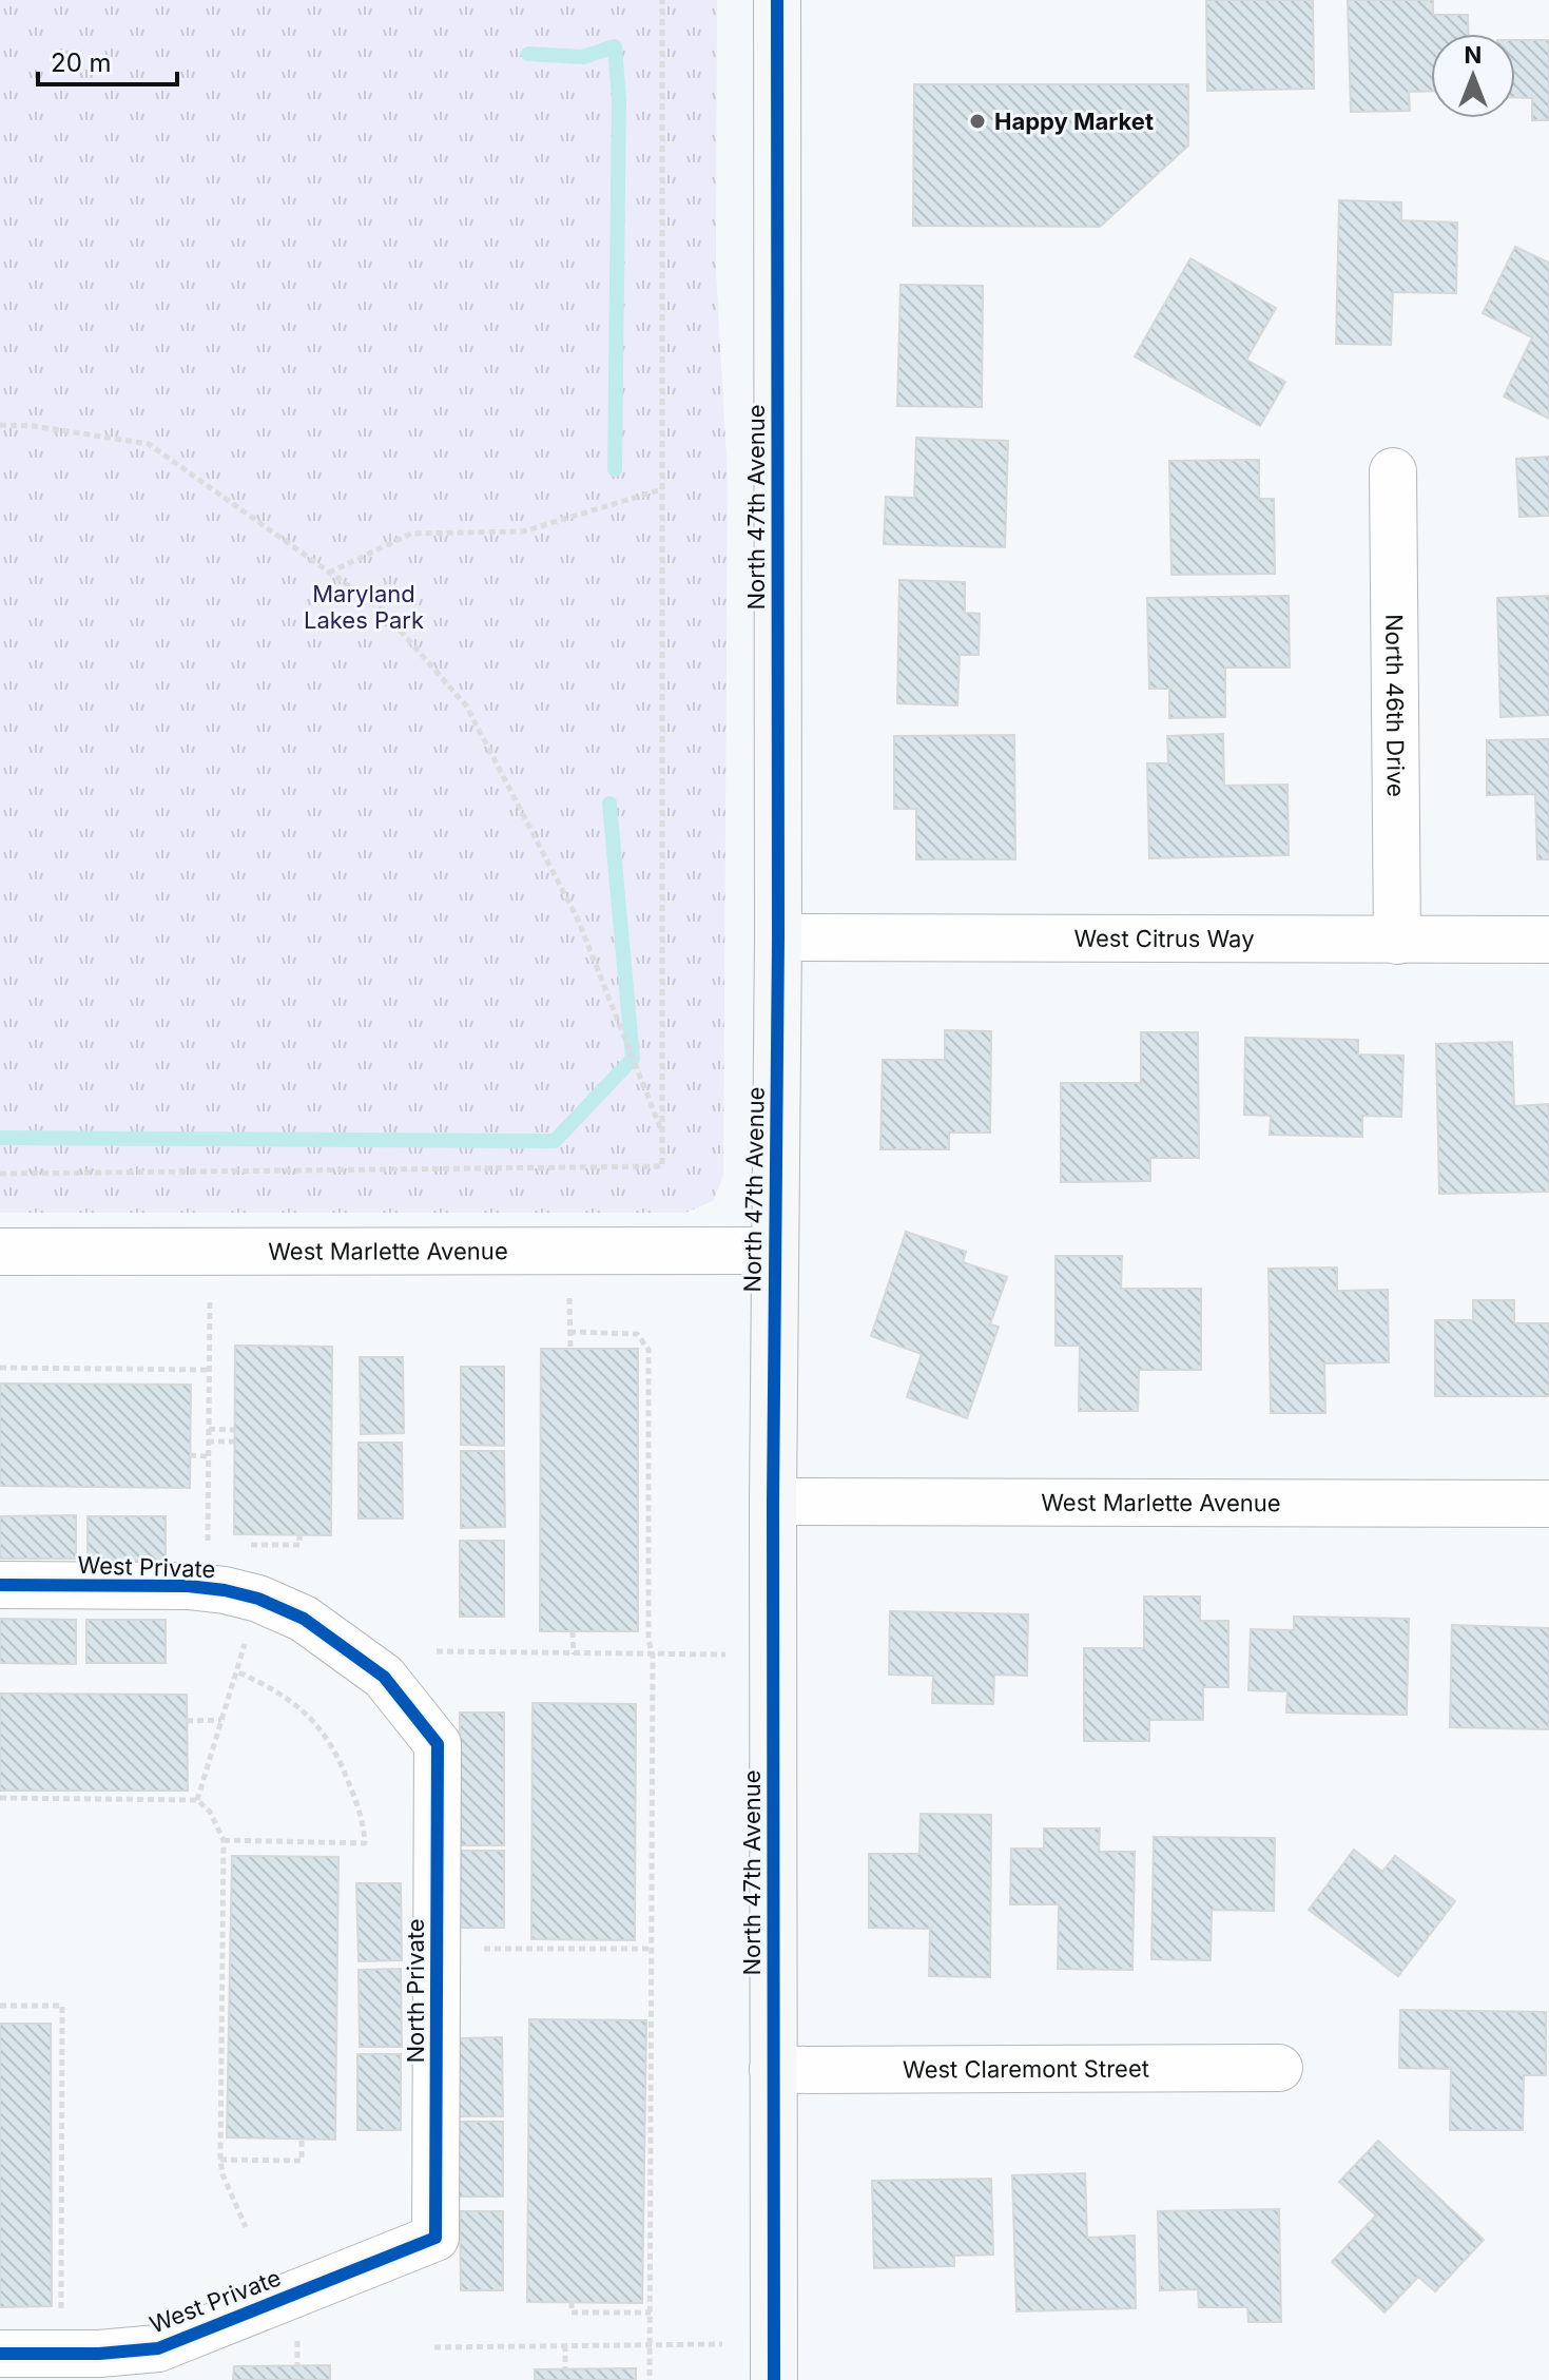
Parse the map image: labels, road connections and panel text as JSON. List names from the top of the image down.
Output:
{
  "streets": {
    "street": [
      "North 47th Avenue",
      "North 46th Drive",
      "West Citrus Way",
      "West Marlette Avenue",
      "West Private",
      "North Private",
      "West Claremont Street"
    ]
  },
  "crossings": [
    ["North 47th Avenue", "West Citrus Way"],
    ["North 47th Avenue", "West Marlette Avenue"],
    ["North 47th Avenue", "West Claremont Street"],
    ["North 46th Drive", "West Citrus Way"],
    ["West Private", "North Private"]
  ],
  "parks": ["Maryland Lakes Park"],
  "places": ["Happy Market"],
  "scale_bar": "20 m",
  "north": "top"
}
